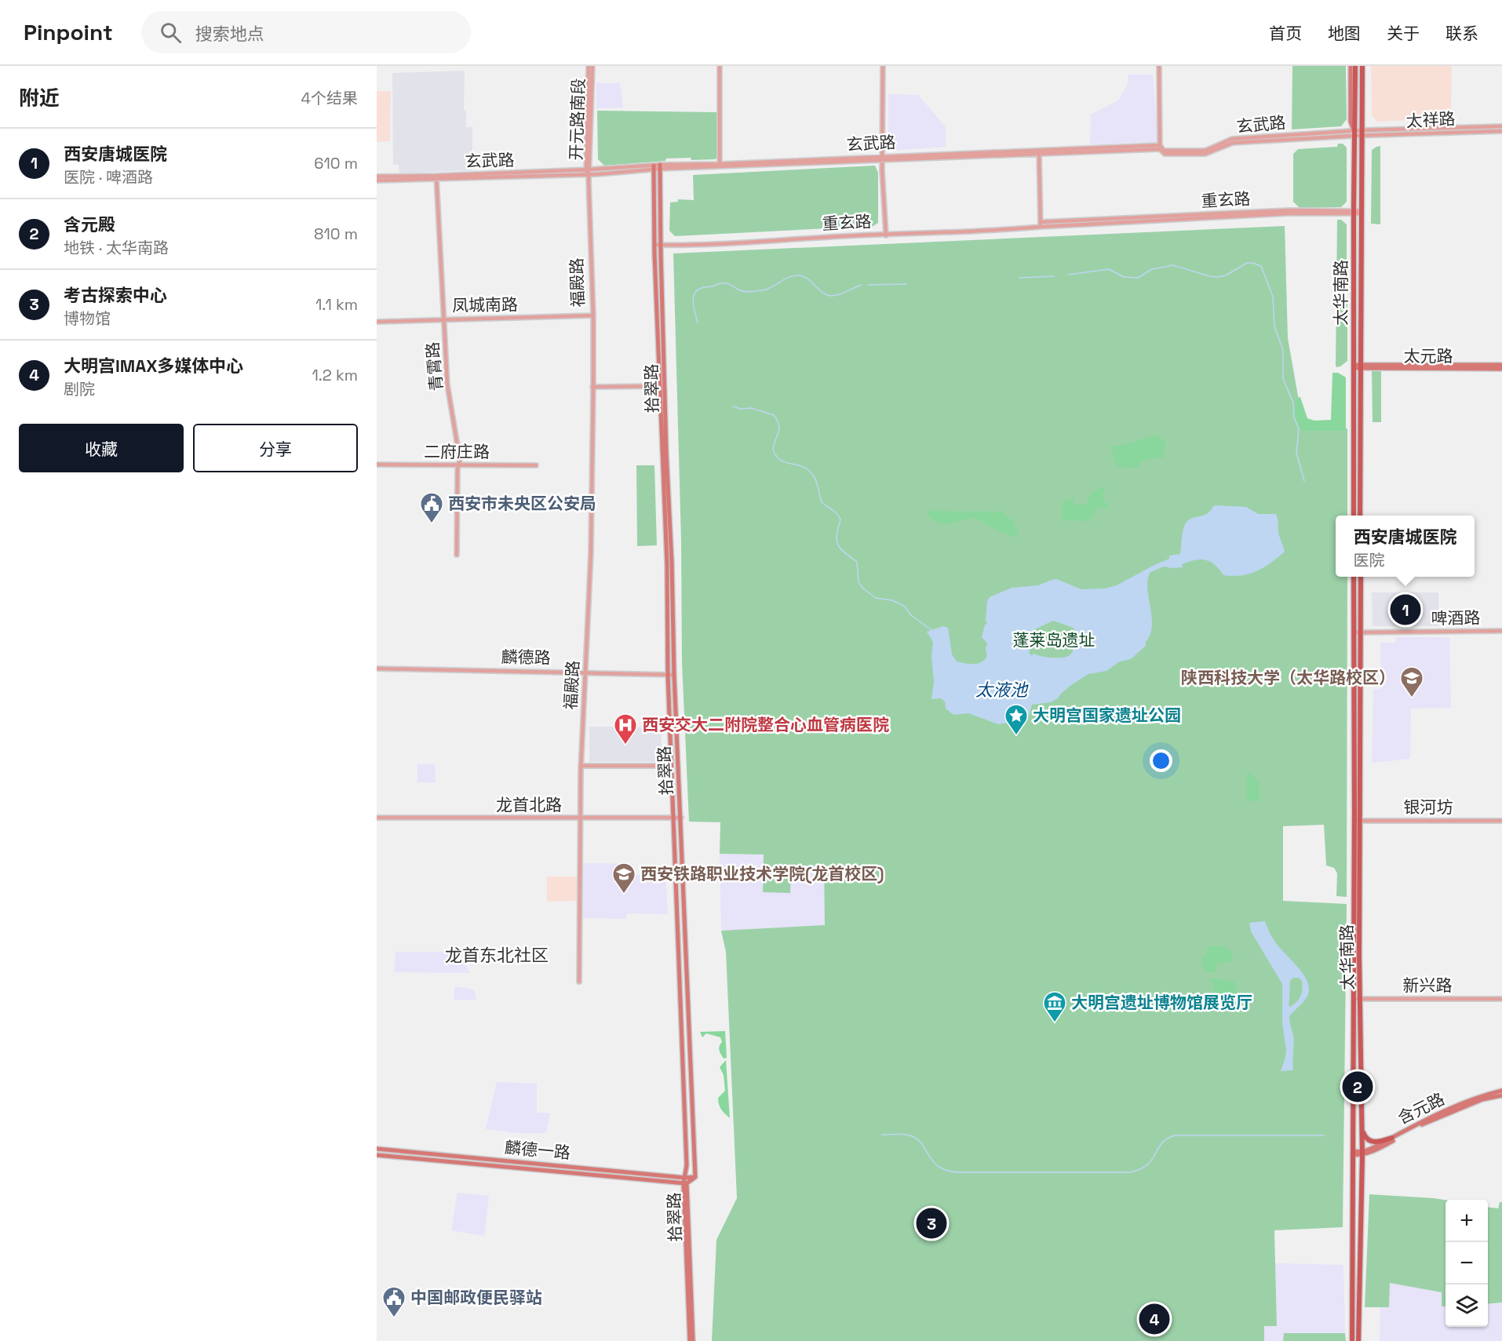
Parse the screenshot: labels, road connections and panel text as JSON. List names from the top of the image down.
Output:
{
  "streets": {
    "main road": [
      "太华南路",
      "太元路",
      "拾翠路",
      "含元路",
      "麟德一路"
    ],
    "street": [
      "开元路南段",
      "太祥路",
      "玄武路",
      "重玄路",
      "福殿路",
      "凤城南路",
      "青霄路",
      "二府庄路",
      "啤酒路",
      "麟德路",
      "龙首北路",
      "银河坊",
      "新兴路"
    ]
  },
  "crossings": [
    ["开元路南段", "玄武路"],
    ["开元路南段", "福殿路"],
    ["太祥路", "玄武路"],
    ["太祥路", "太华南路"],
    ["玄武路", "福殿路"],
    ["玄武路", "太华南路"],
    ["玄武路", "青霄路"],
    ["玄武路", "拾翠路"],
    ["重玄路", "太华南路"],
    ["重玄路", "拾翠路"],
    ["福殿路", "凤城南路"],
    ["福殿路", "麟德路"],
    ["福殿路", "龙首北路"],
    ["太华南路", "太元路"],
    ["太华南路", "啤酒路"],
    ["太华南路", "银河坊"],
    ["太华南路", "新兴路"],
    ["太华南路", "含元路"],
    ["凤城南路", "青霄路"],
    ["青霄路", "二府庄路"],
    ["拾翠路", "麟德路"],
    ["拾翠路", "龙首北路"],
    ["拾翠路", "麟德一路"]
  ],
  "districts": ["龙首东北社区"],
  "water": ["太液池"],
  "parks": ["蓬莱岛遗址"],
  "places": {
    "public building": ["西安市未央区公安局", "中国邮政便民驿站"],
    "school or university": ["陕西科技大学（太华路校区）", "西安铁路职业技术学院(龙首校区)"],
    "place": ["大明宫国家遗址公园"],
    "hospital": ["西安交大二附院整合心血管病医院"],
    "museum": ["大明宫遗址博物馆展览厅"]
  },
  "page": {
    "header": "Pinpoint",
    "search": "搜索地点",
    "nav": [
      "首页",
      "地图",
      "关于",
      "联系"
    ],
    "heading": ["附近", "4个结果"],
    "list": [
      {
        "mark": "1",
        "name": "西安唐城医院",
        "note": "医院 · 啤酒路",
        "value": "610 m"
      },
      {
        "mark": "2",
        "name": "含元殿",
        "note": "地铁 · 太华南路",
        "value": "810 m"
      },
      {
        "mark": "3",
        "name": "考古探索中心",
        "note": "博物馆",
        "value": "1.1 km"
      },
      {
        "mark": "4",
        "name": "大明宫IMAX多媒体中心",
        "note": "剧院",
        "value": "1.2 km"
      }
    ],
    "buttons": ["收藏", "分享"],
    "popup": ["西安唐城医院", "医院"],
    "pins": [
      "1",
      "2",
      "3",
      "4"
    ],
    "map_buttons": ["+", "−"]
  }
}
